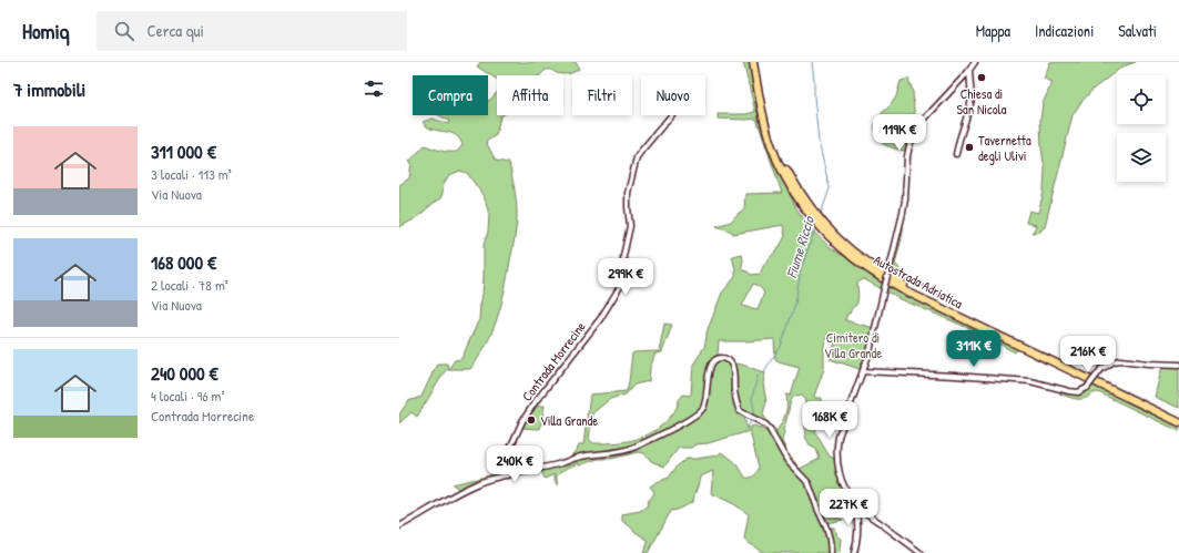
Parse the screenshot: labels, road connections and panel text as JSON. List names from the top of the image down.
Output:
{
  "streets": {
    "highway": ["Autostrada Adriatica"],
    "street": ["Contrada Morrecine"]
  },
  "water": ["Fiume Riccio"],
  "parks": ["Cimitero di Villa Grande"],
  "places": ["Chiesa di San Nicola", "Tavernetta degli Ulivi", "Villa Grande"],
  "page": {
    "header": "Homiq",
    "search": "Cerca qui",
    "nav": ["Mappa", "Indicazioni", "Salvati"],
    "heading": "7 immobili",
    "chip": [
      "Compra",
      "Affitta",
      "Filtri",
      "Nuovo"
    ],
    "price": [
      "119K €",
      "299K €",
      "311K €",
      "216K €",
      "168K €",
      "240K €",
      "227K €"
    ],
    "list": [
      {
        "name": "311 000 €",
        "note": "3 locali · 113 m² · Via Nuova"
      },
      {
        "name": "168 000 €",
        "note": "2 locali · 78 m² · Via Nuova"
      },
      {
        "name": "240 000 €",
        "note": "4 locali · 96 m² · Contrada Morrecine"
      }
    ]
  }
}
